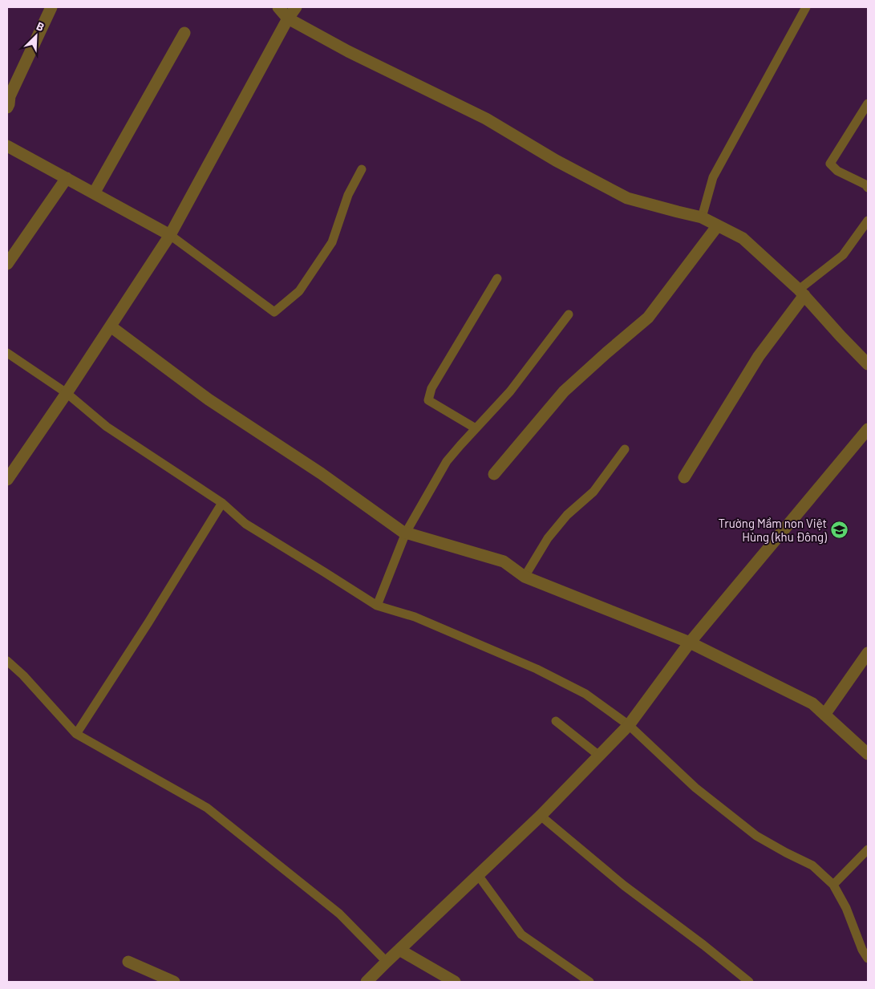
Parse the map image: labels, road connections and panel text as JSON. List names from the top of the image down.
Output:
{
  "places": {
    "school or university": ["Trường Mầm non Việt Hùng (khu Đông)"]
  },
  "north": "top right"
}
